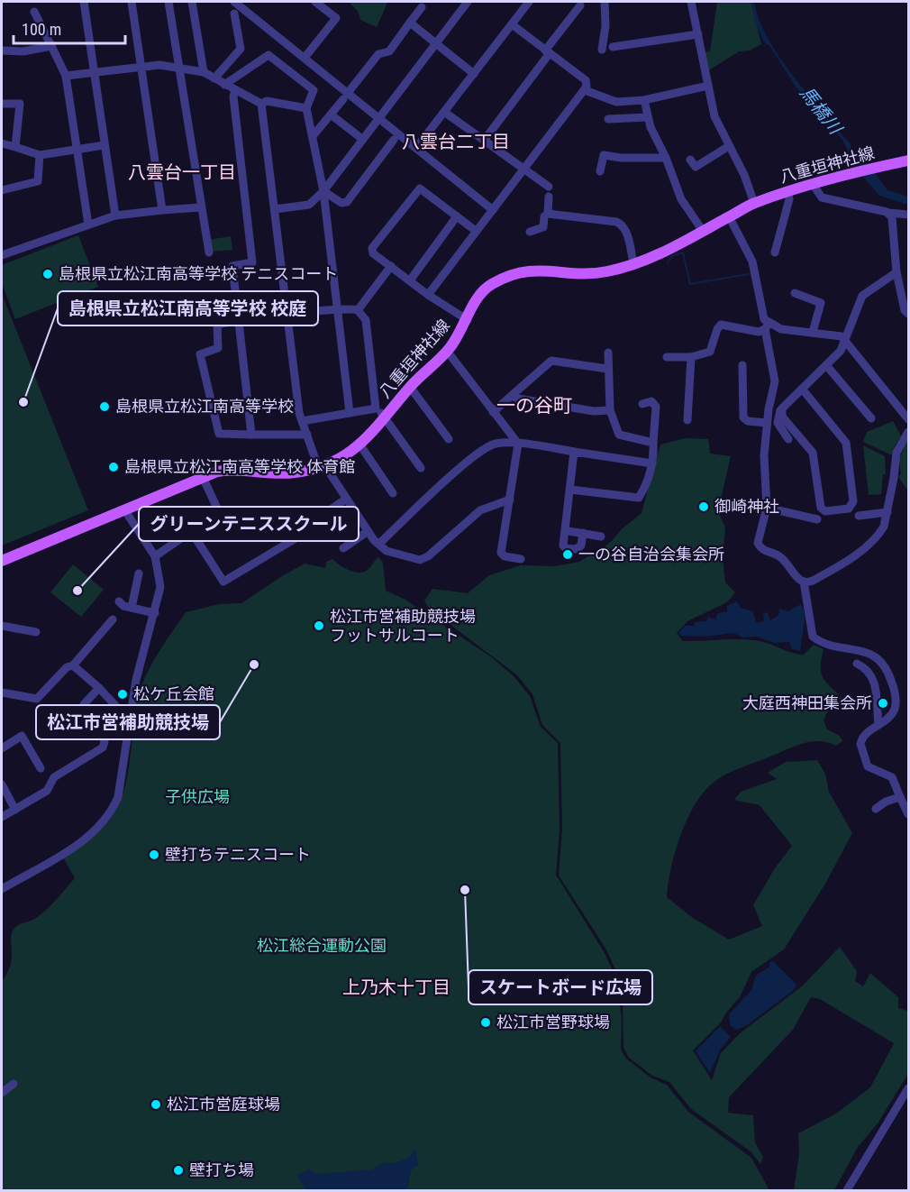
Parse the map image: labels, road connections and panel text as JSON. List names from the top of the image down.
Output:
{
  "streets": {
    "main road": ["八重垣神社線"]
  },
  "districts": [
    "八雲台二丁目",
    "八雲台一丁目",
    "一の谷町",
    "上乃木十丁目"
  ],
  "water": ["馬橋川"],
  "parks": ["子供広場", "松江総合運動公園"],
  "places": [
    "島根県立松江南高等学校 テニスコート",
    "島根県立松江南高等学校 校庭",
    "島根県立松江南高等学校",
    "島根県立松江南高等学校 体育館",
    "御崎神社",
    "一の谷自治会集会所",
    "グリーンテニススクール",
    "松江市営補助競技場 フットサルコート",
    "松江市営補助競技場",
    "松ケ丘会館",
    "大庭西神田集会所",
    "壁打ちテニスコート",
    "スケートボード広場",
    "松江市営野球場",
    "松江市営庭球場",
    "壁打ち場"
  ],
  "scale_bar": "100 m"
}
